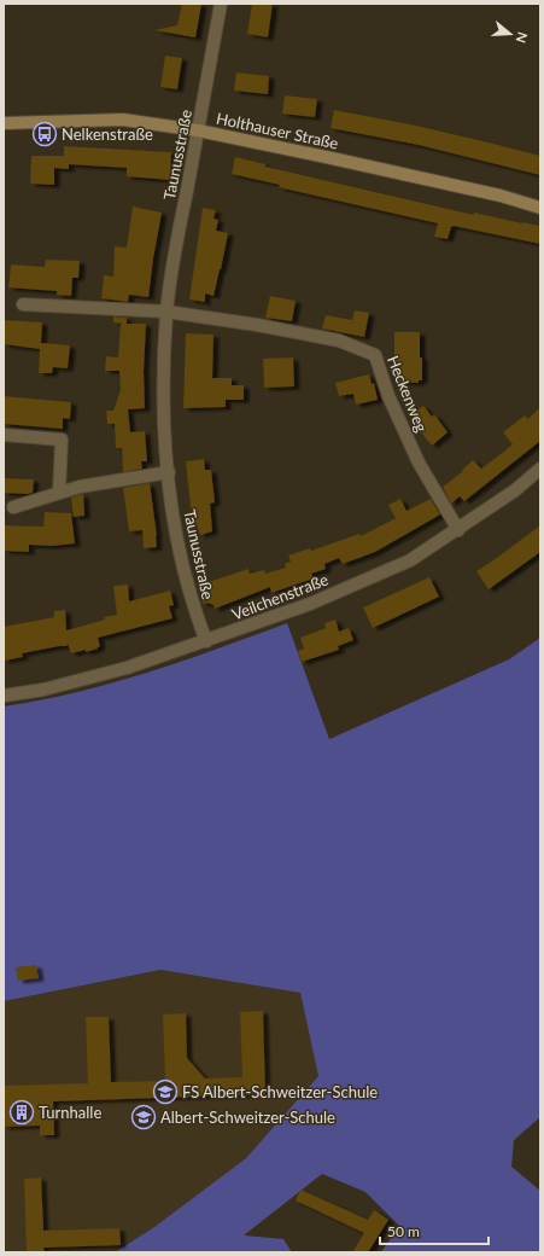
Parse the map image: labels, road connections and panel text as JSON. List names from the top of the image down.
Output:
{
  "streets": {
    "street": [
      "Holthauser Straße",
      "Taunusstraße",
      "Heckenweg",
      "Veilchenstraße"
    ]
  },
  "crossings": [
    ["Holthauser Straße", "Taunusstraße"],
    ["Taunusstraße", "Heckenweg"],
    ["Taunusstraße", "Veilchenstraße"],
    ["Heckenweg", "Veilchenstraße"]
  ],
  "places": {
    "bus stop": ["Nelkenstraße"],
    "school or university": ["FS Albert-Schweitzer-Schule", "Albert-Schweitzer-Schule"],
    "building": ["Turnhalle"]
  },
  "scale_bar": "50 m",
  "north": "right"
}
